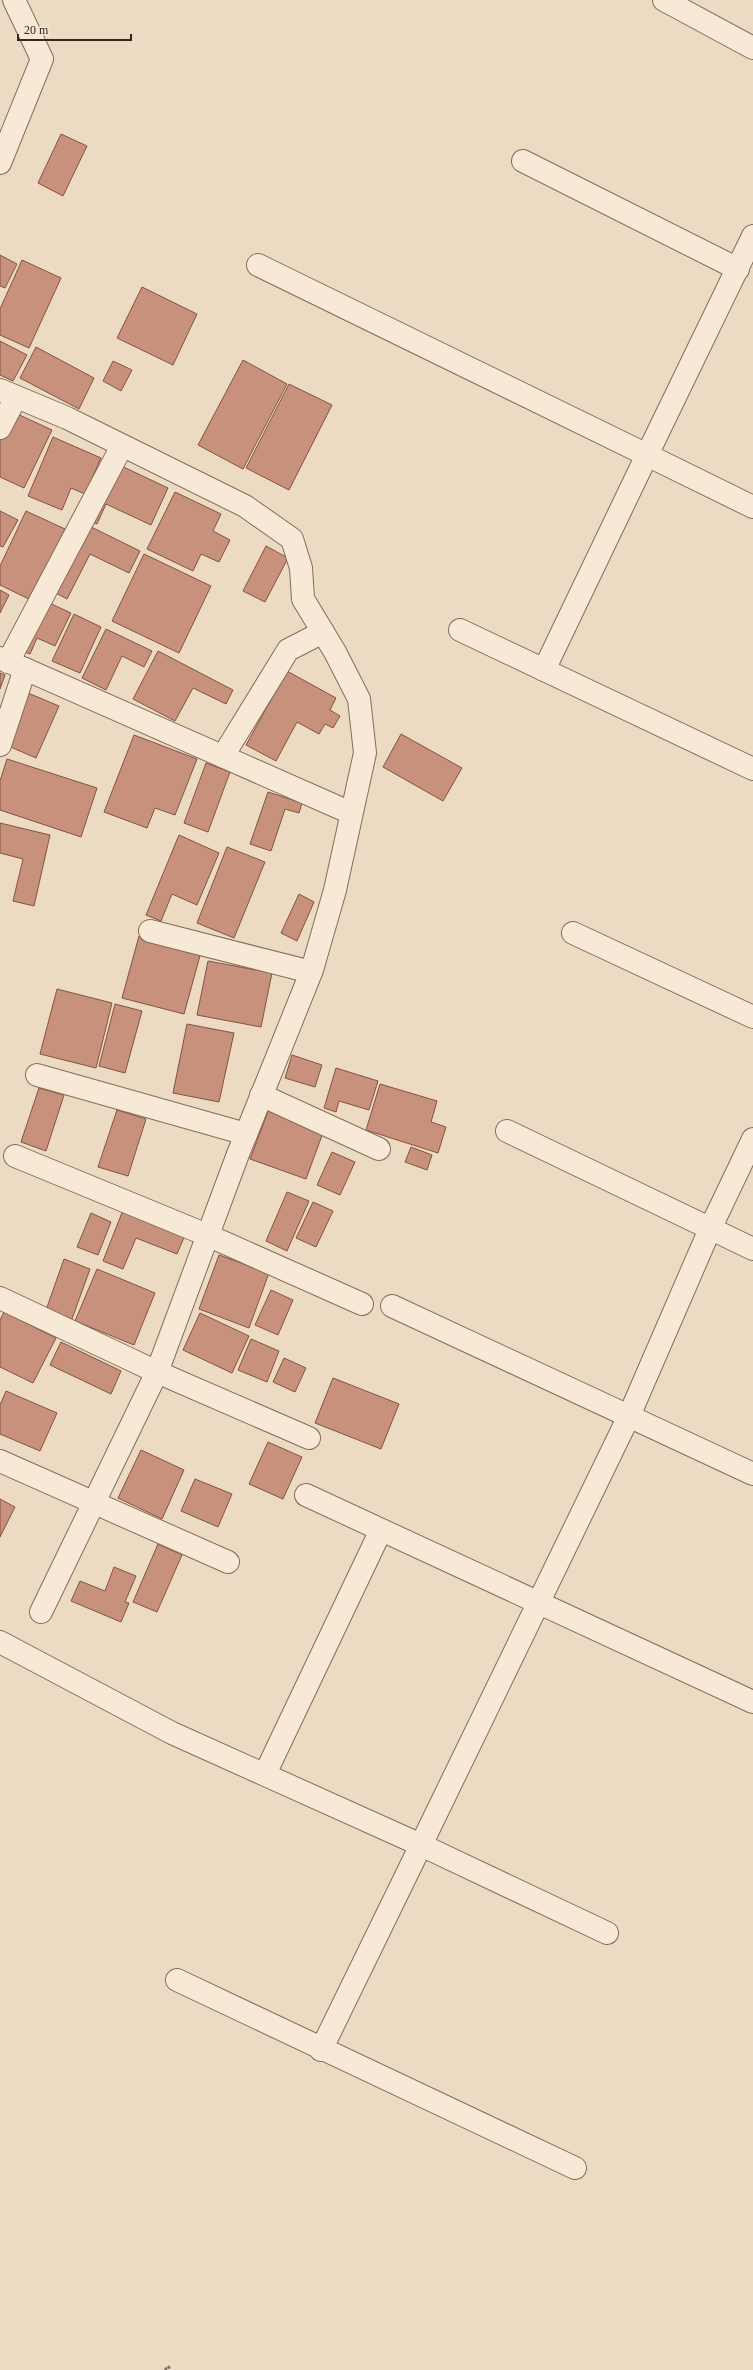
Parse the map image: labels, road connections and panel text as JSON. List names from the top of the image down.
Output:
{
  "scale_bar": "20 m"
}
